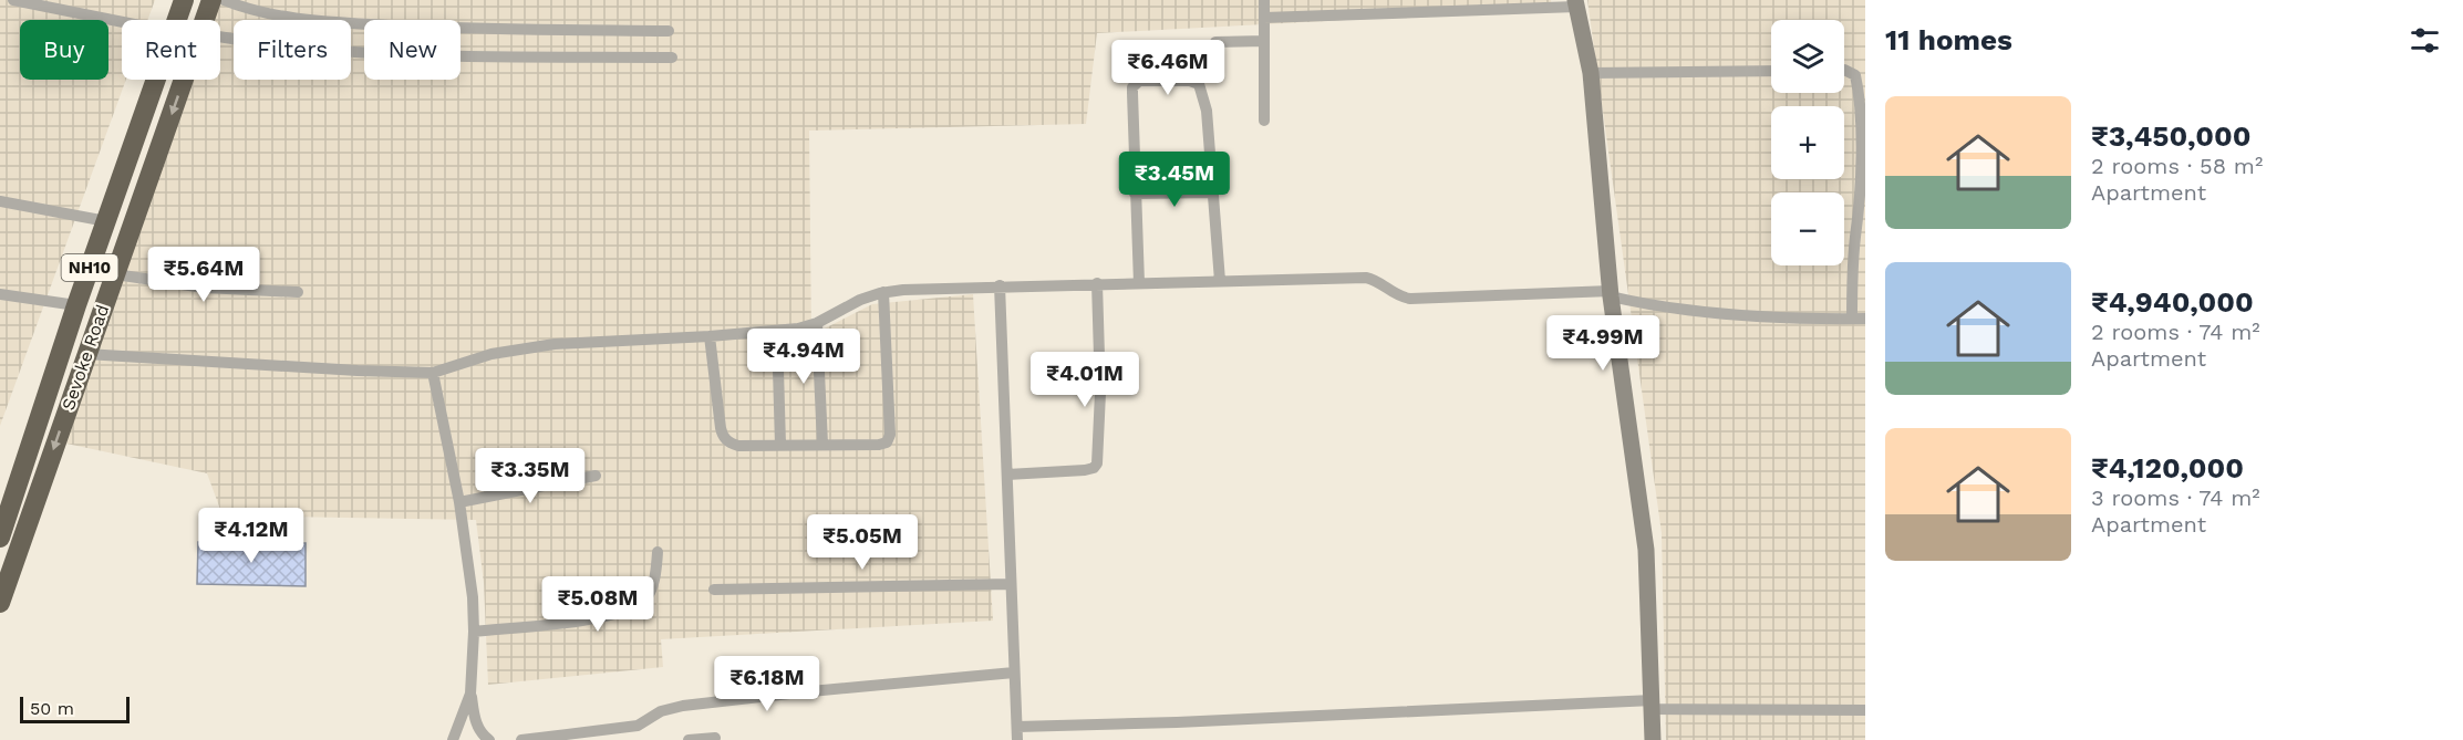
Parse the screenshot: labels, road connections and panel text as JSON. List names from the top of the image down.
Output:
{
  "streets": {
    "highway": ["NH10", "Sevoke Road"]
  },
  "scale_bar": "50 m",
  "page": {
    "heading": "11 homes",
    "map_buttons": ["+", "−"],
    "chip": [
      "Buy",
      "Rent",
      "Filters",
      "New"
    ],
    "price": [
      "₹6.46M",
      "₹3.45M",
      "₹5.64M",
      "₹4.99M",
      "₹4.94M",
      "₹4.01M",
      "₹3.35M",
      "₹4.12M",
      "₹5.05M",
      "₹5.08M",
      "₹6.18M"
    ],
    "list": [
      {
        "name": "₹3,450,000",
        "note": "2 rooms · 58 m² · Apartment"
      },
      {
        "name": "₹4,940,000",
        "note": "2 rooms · 74 m² · Apartment"
      },
      {
        "name": "₹4,120,000",
        "note": "3 rooms · 74 m² · Apartment"
      }
    ],
    "scale": "50 m"
  }
}
